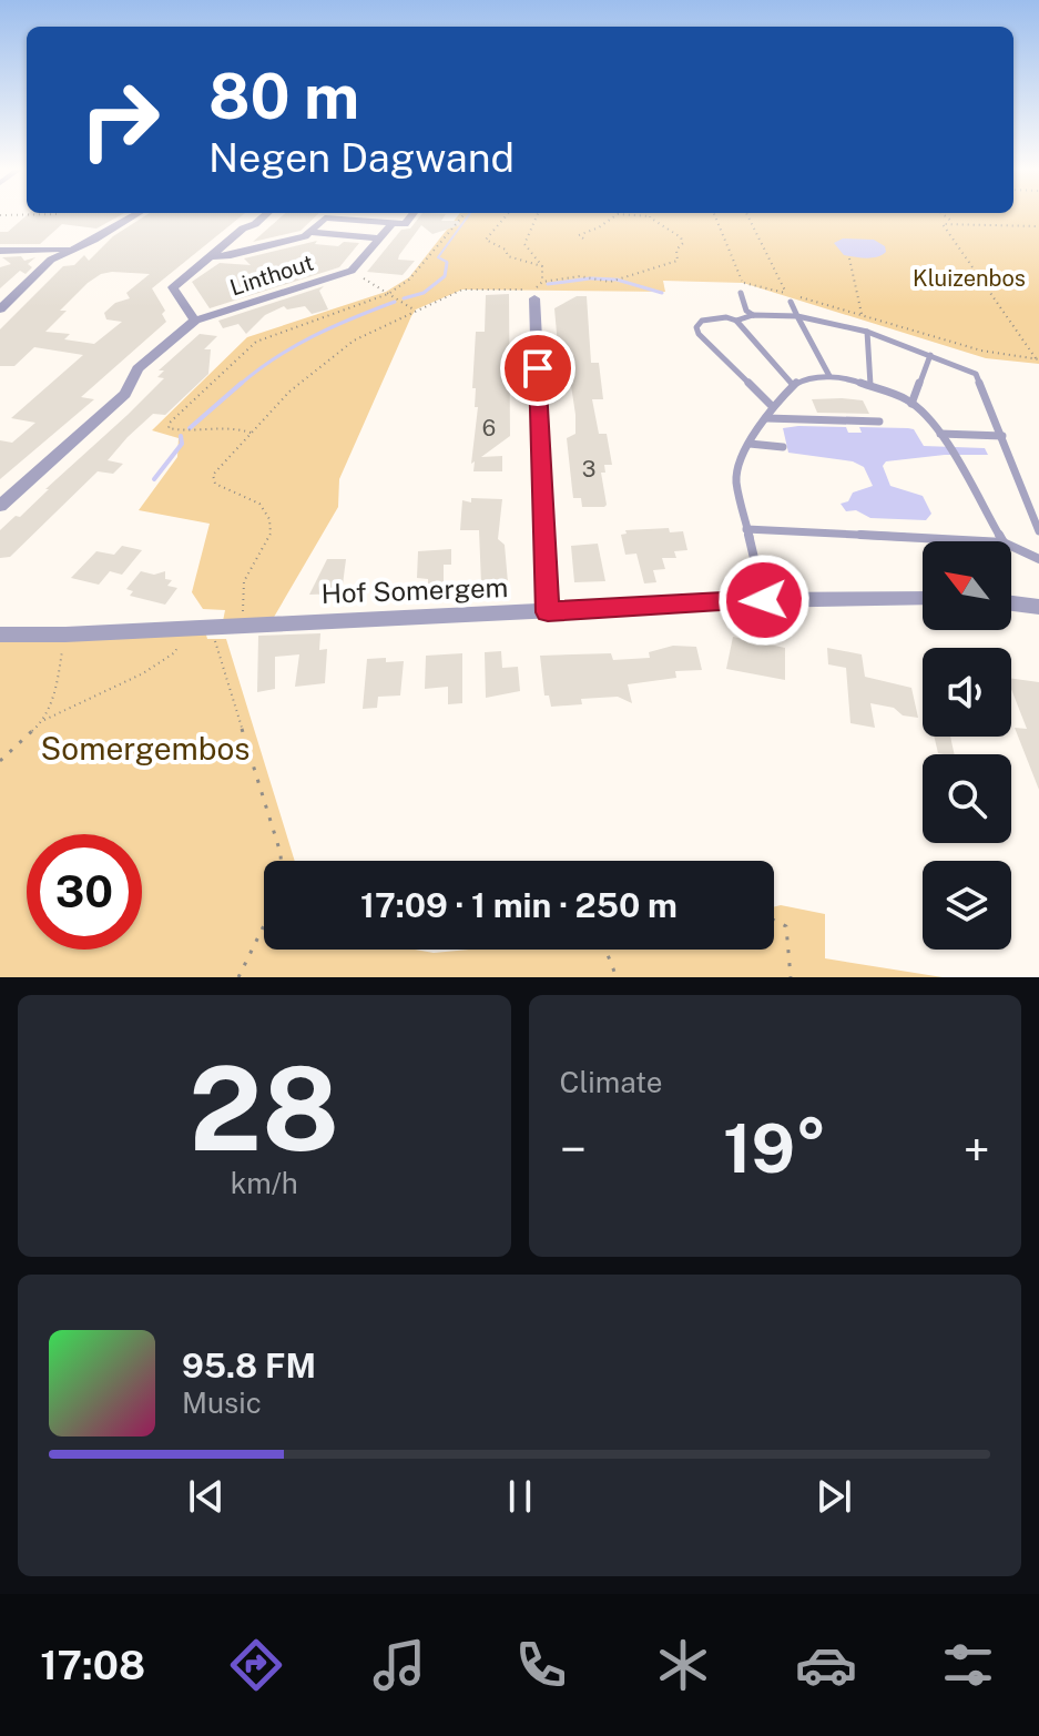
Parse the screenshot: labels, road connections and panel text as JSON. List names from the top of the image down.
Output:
{
  "streets": {
    "street": ["Linthout", "Hof Somergem"]
  },
  "parks": ["Kluizenbos", "Somergembos"],
  "house_numbers": ["6", "3"],
  "north": "top left",
  "page": {
    "turn": ["80 m", "Negen Dagwand"],
    "limit": "30",
    "trip": "17:09 · 1 min · 250 m",
    "tile": [
      ["28", "km/h"],
      "Climate"
    ],
    "heat": ["−", "19°", "+"],
    "song": ["95.8 FM", "Music"],
    "tabs": "17:08"
  }
}
